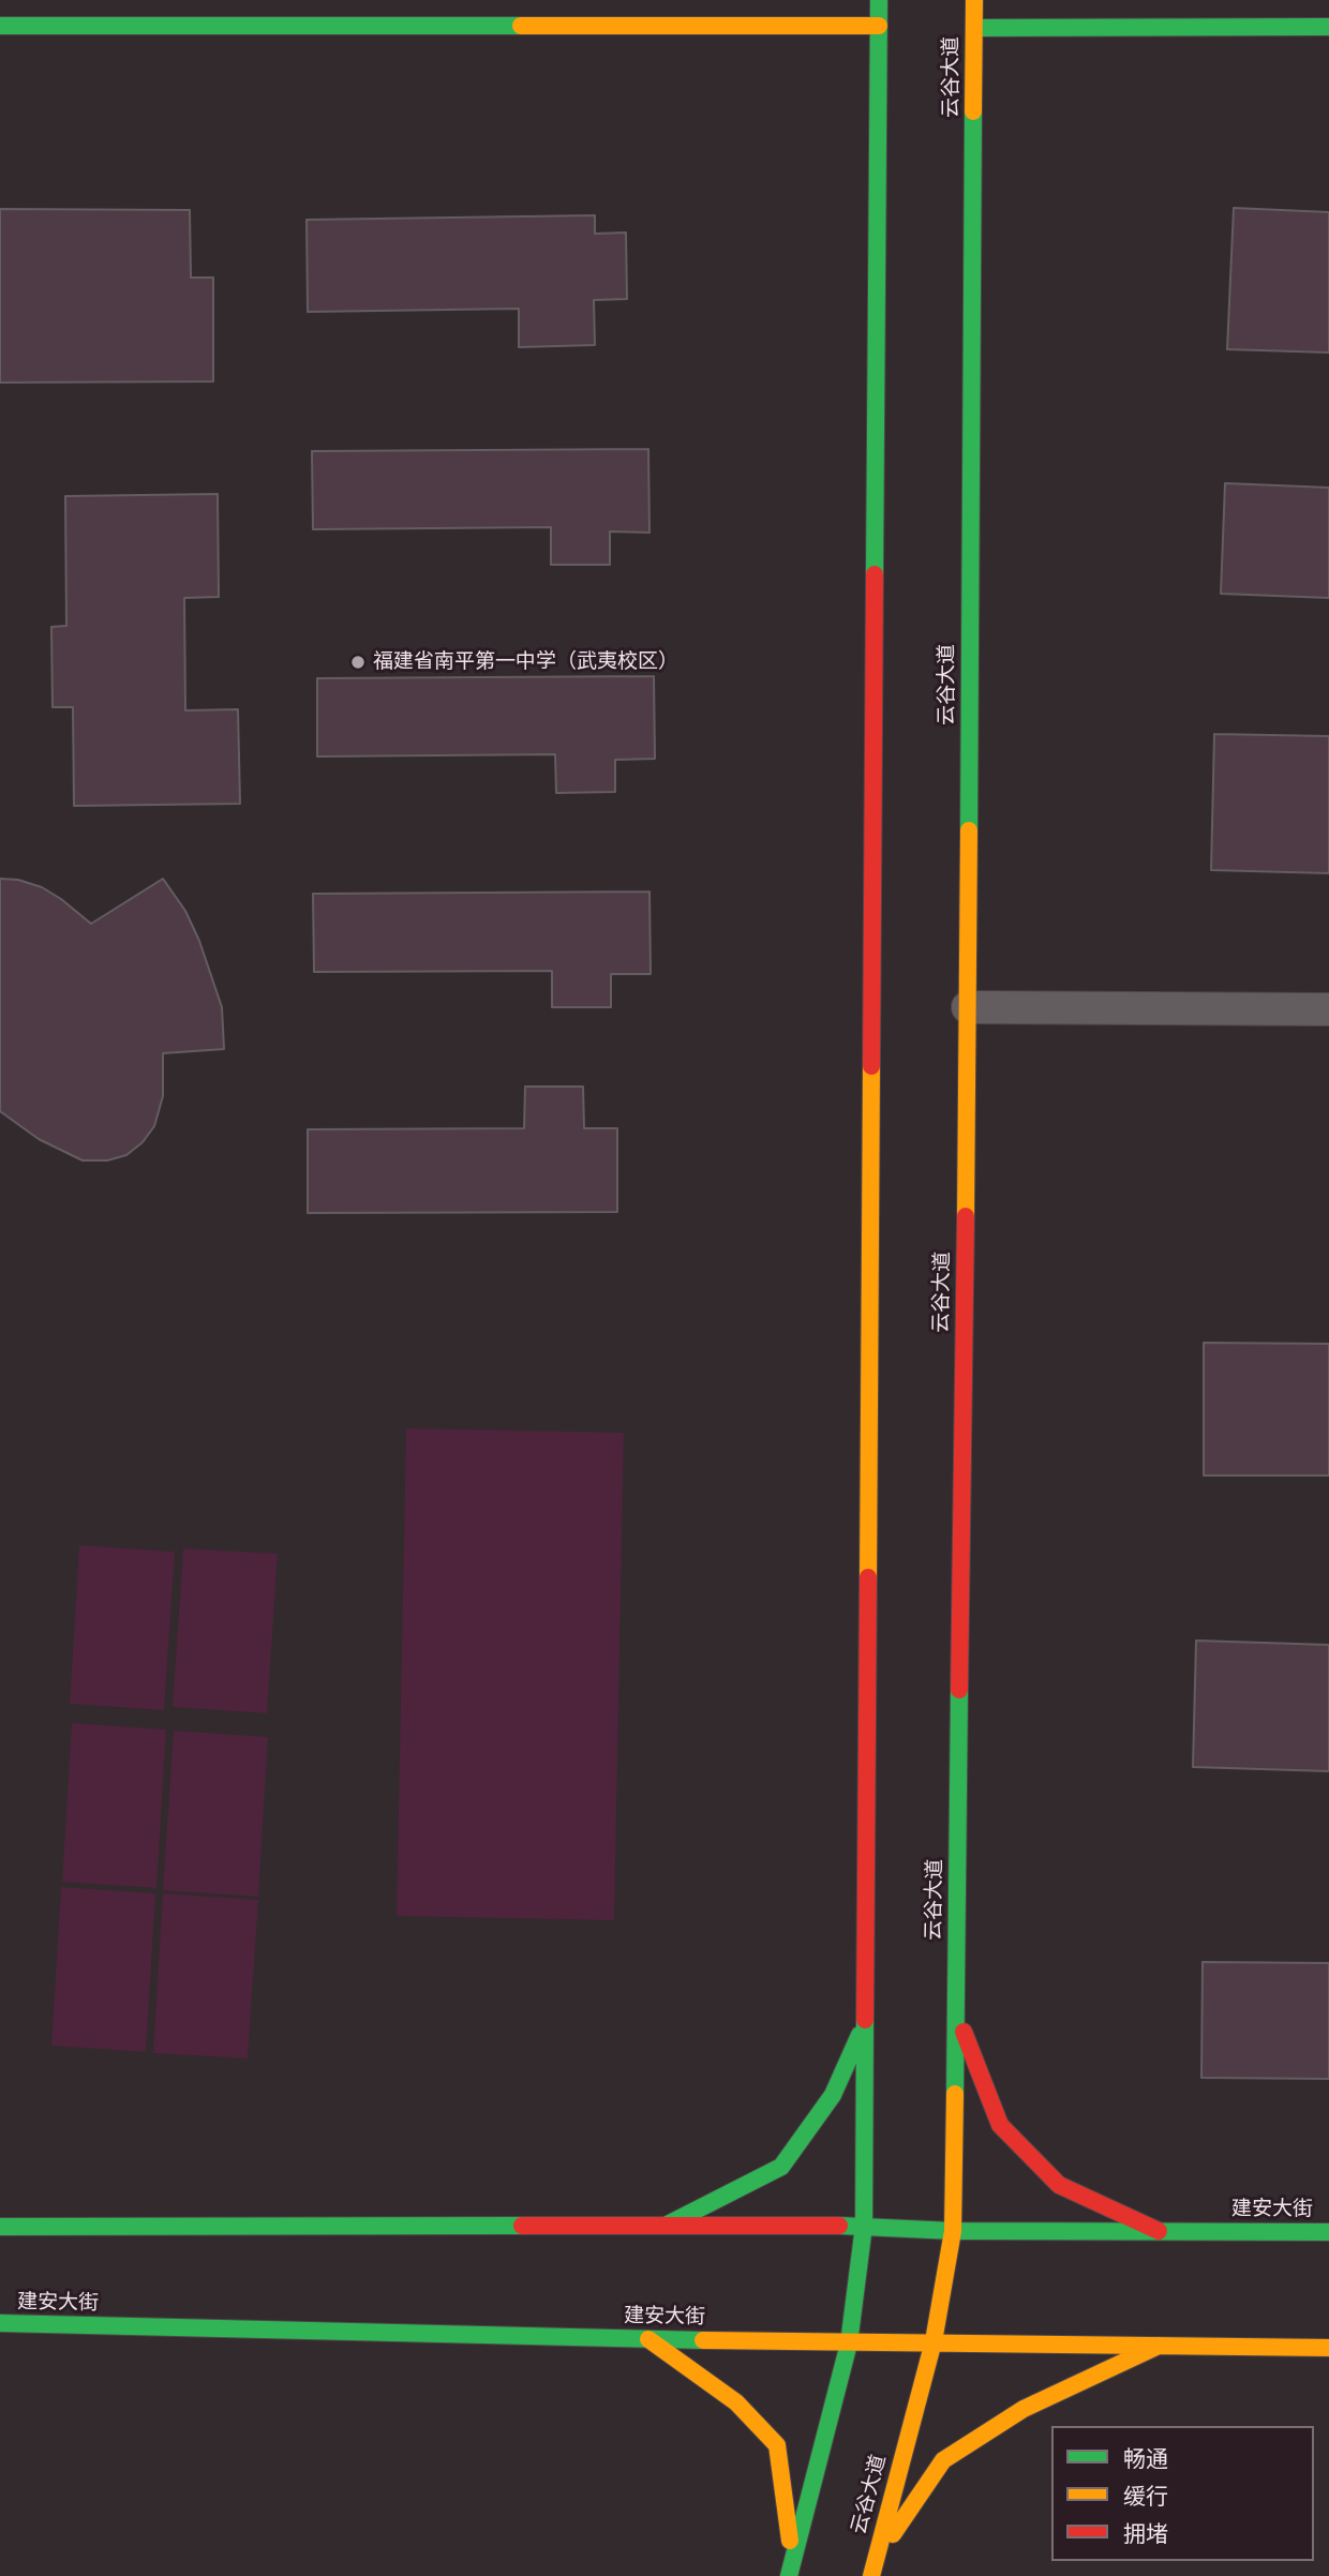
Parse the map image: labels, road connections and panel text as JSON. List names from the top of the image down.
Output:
{
  "streets": {
    "main road": ["云谷大道", "建安大街"]
  },
  "crossings": [
    ["云谷大道", "建安大街"]
  ],
  "places": ["福建省南平第一中学（武夷校区）"],
  "legend": ["畅通", "缓行", "拥堵"]
}
